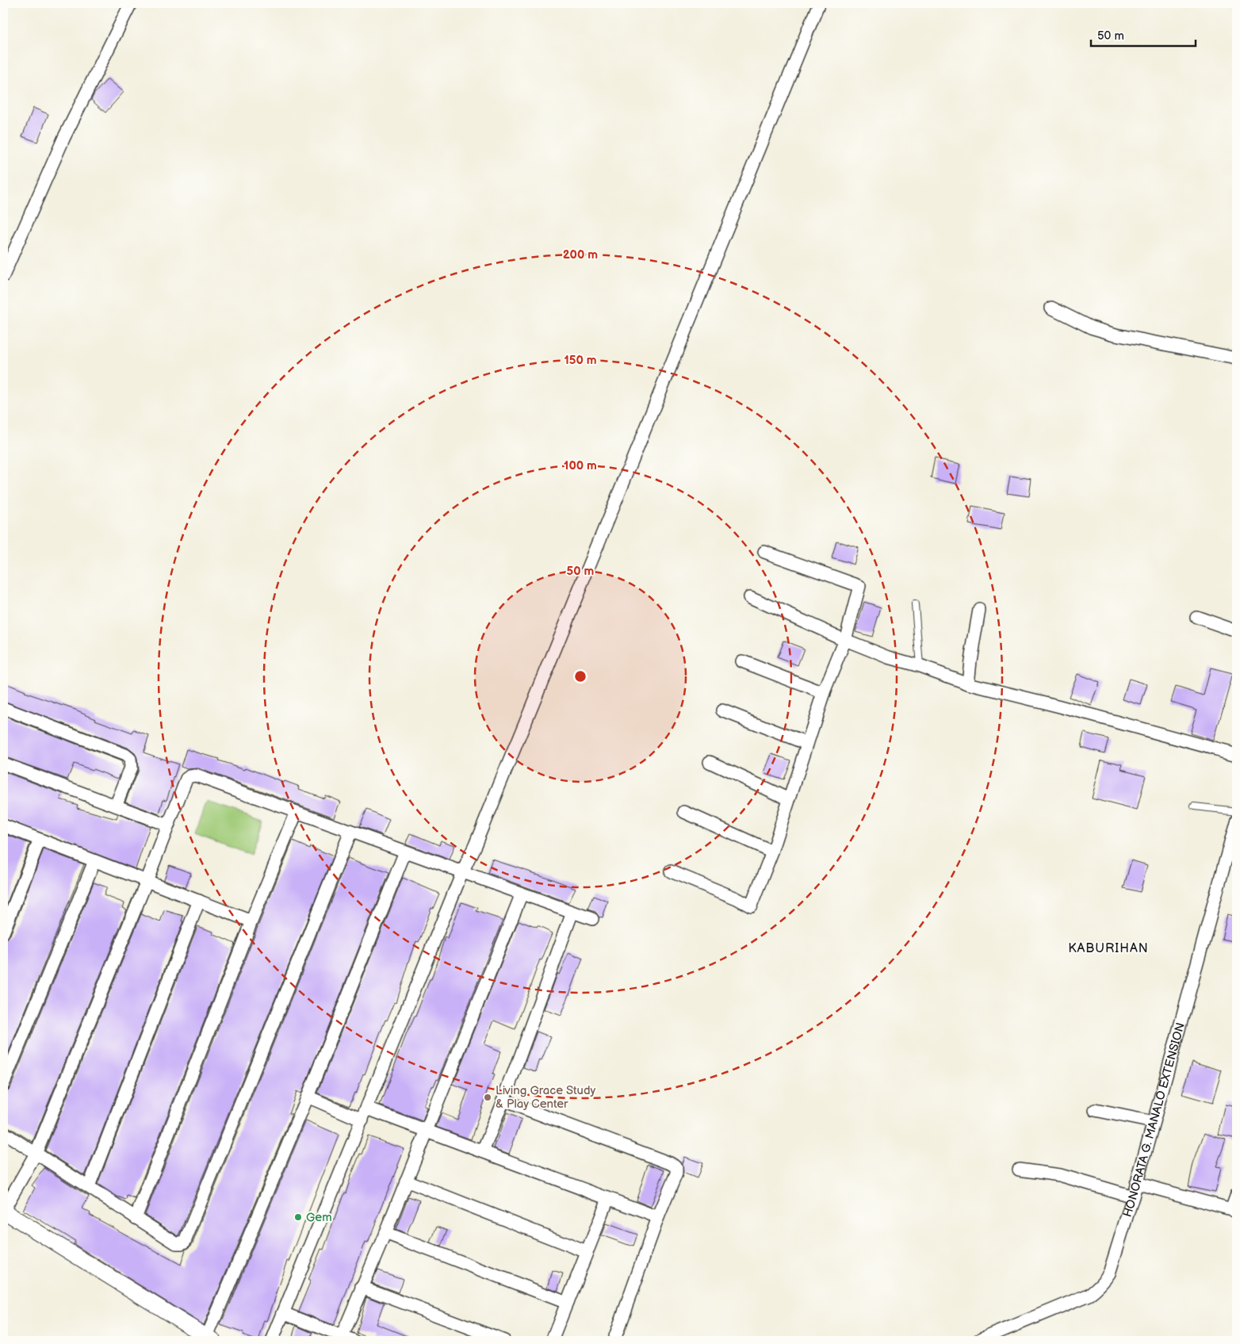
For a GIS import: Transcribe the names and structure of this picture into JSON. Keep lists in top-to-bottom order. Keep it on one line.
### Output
{"streets":{"street":["HONORATA G. MANALO EXTENSION"]},"districts":["KABURIHAN"],"places":["Living Grace Study & Play Center","Gem"],"scale_bar":"50 m","rings":["200 m","150 m","100 m","50 m"]}
